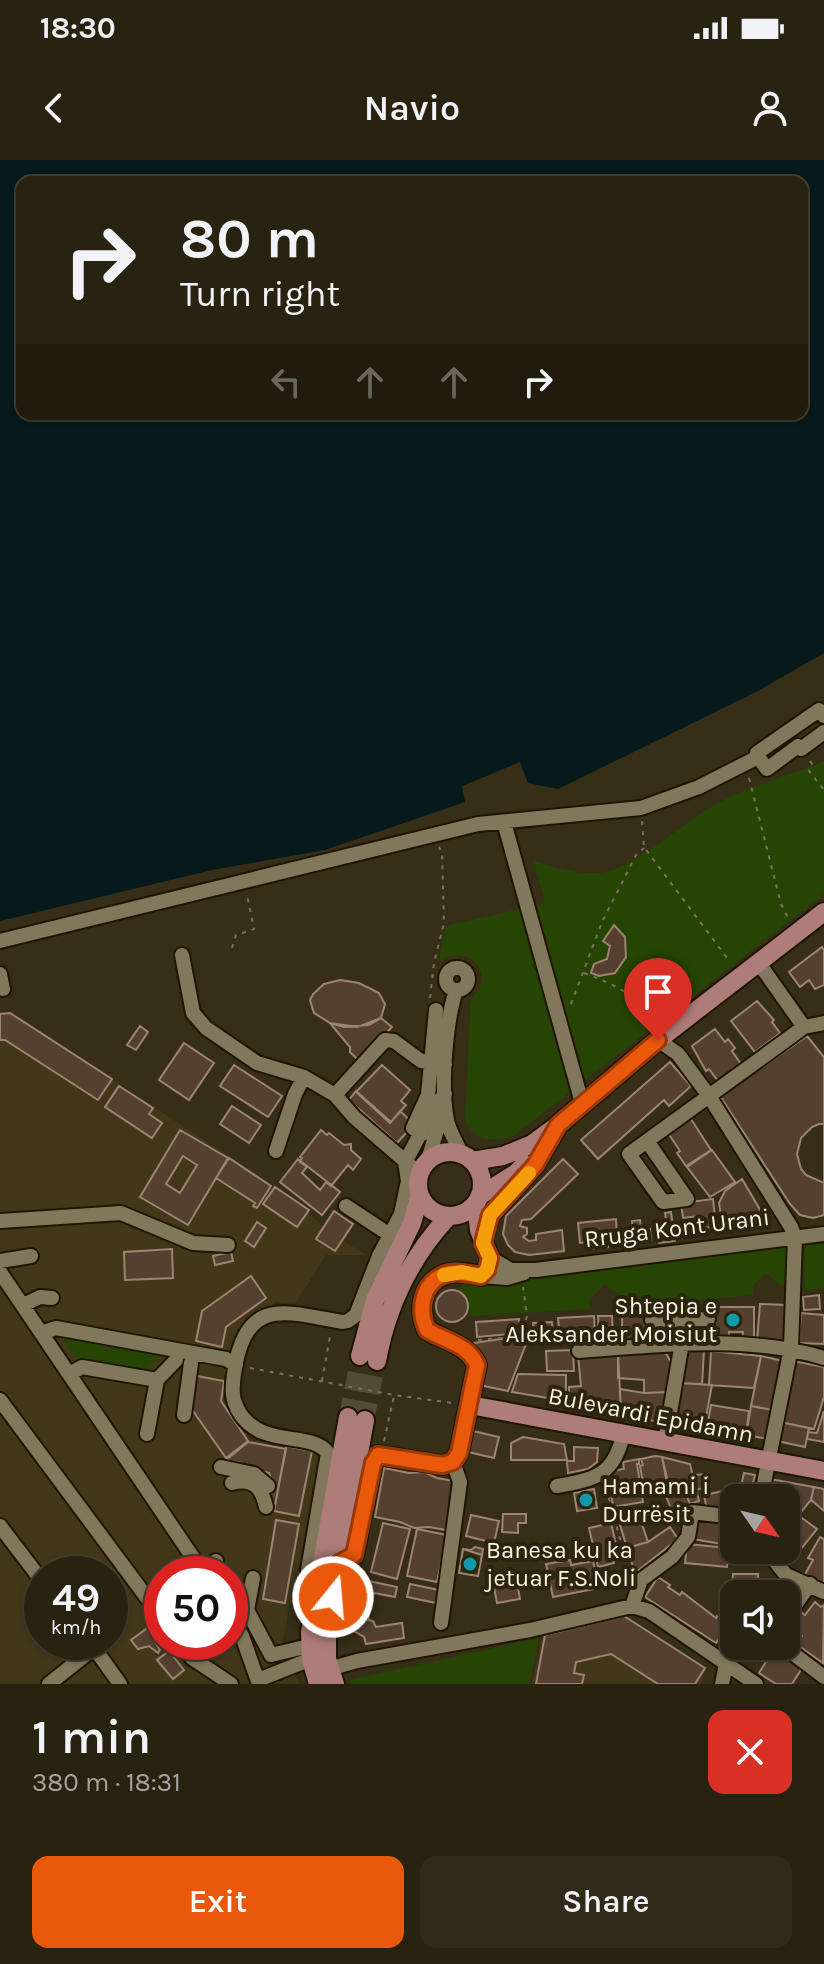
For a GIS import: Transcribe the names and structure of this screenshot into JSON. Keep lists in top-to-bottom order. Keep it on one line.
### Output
{"streets":{"main road":["Rruga Kont Urani","Bulevardi Epidamn"]},"places":["Shtepia e Aleksander Moisiut","Hamami i Durrësit","Banesa ku ka jetuar F.S.Noli"],"north":"bottom right","page":{"status":"18:30","header":"Navio","turn":["80 m","Turn right"],"speed":"49 km/h","limit":"50","heading":["1 min","380 m · 18:31"],"buttons":["Exit","Share"]}}
